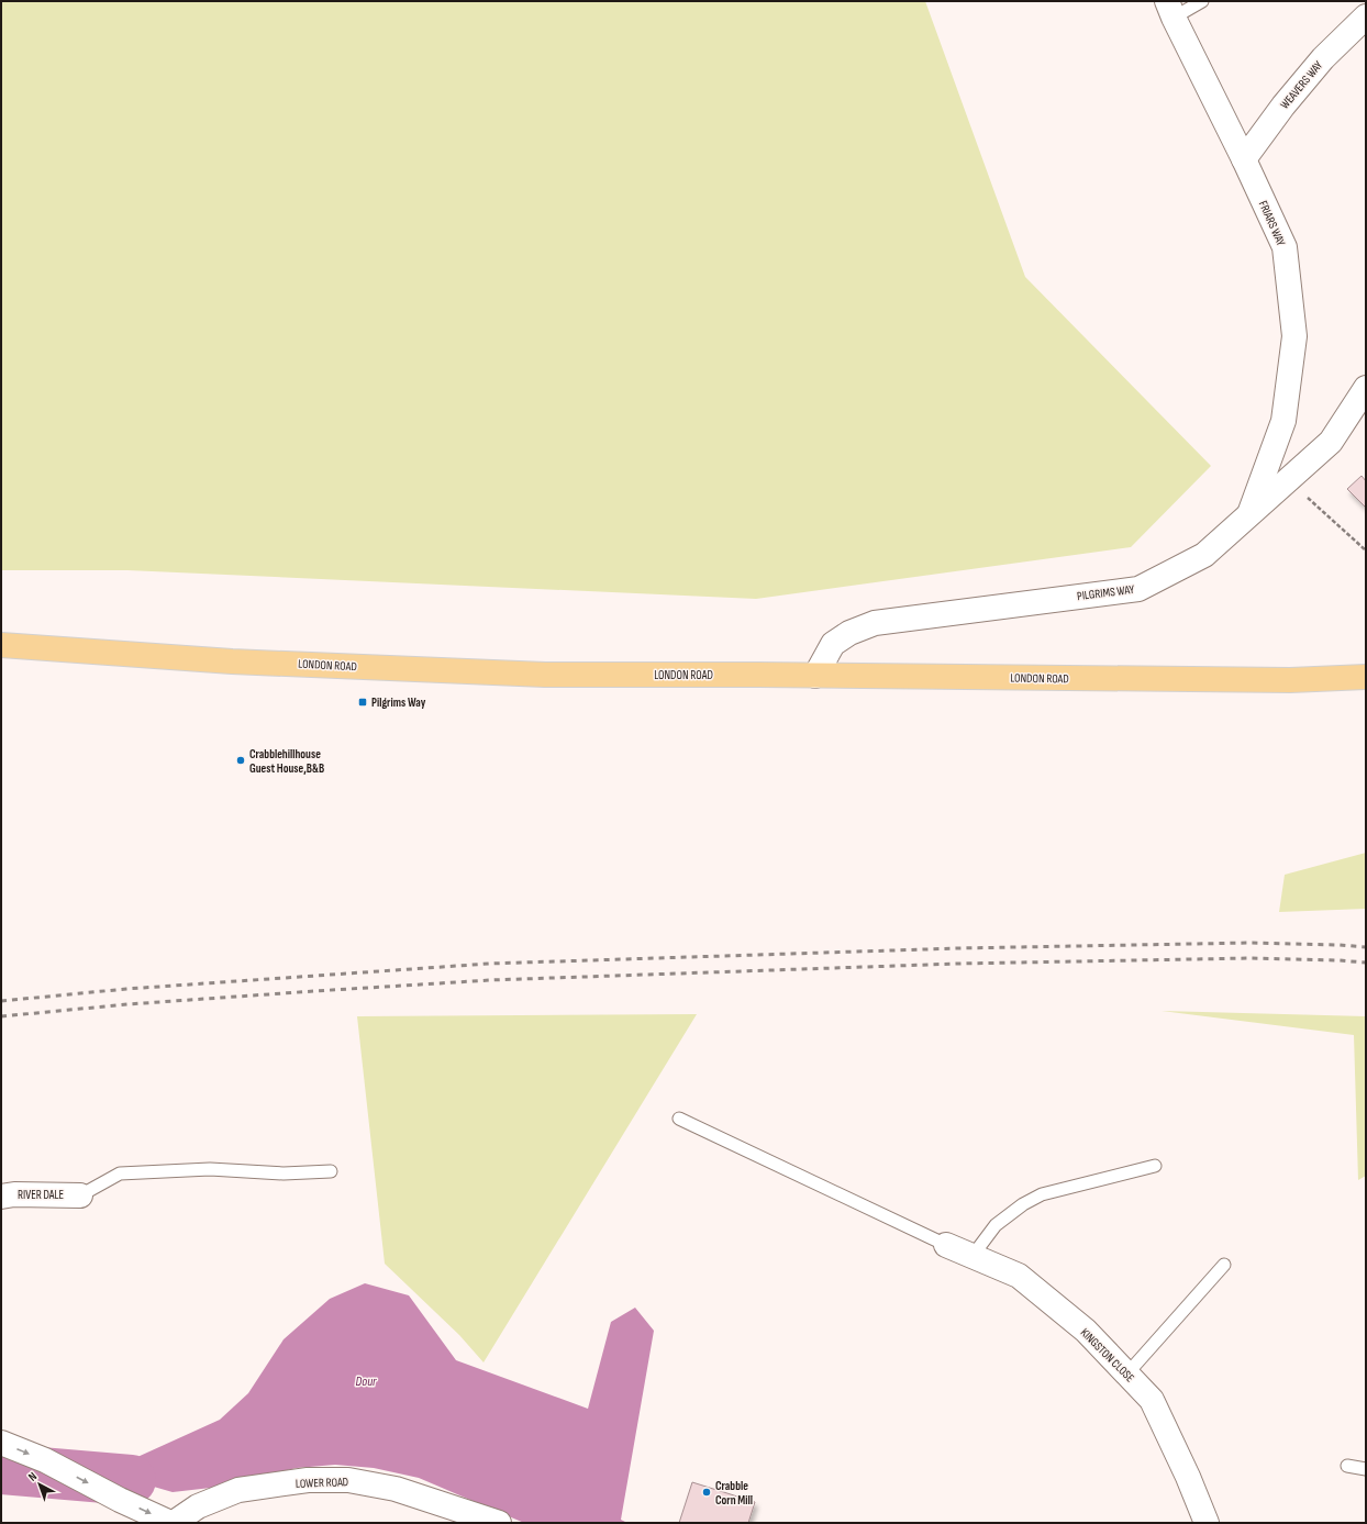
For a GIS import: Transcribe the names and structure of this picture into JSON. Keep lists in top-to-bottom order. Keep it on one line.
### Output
{"streets":{"main road":["LONDON ROAD"],"street":["WEAVERS WAY","FRIARS WAY","PILGRIMS WAY","RIVER DALE","KINGSTON CLOSE","LOWER ROAD"]},"crossings":[["WEAVERS WAY","FRIARS WAY"],["FRIARS WAY","PILGRIMS WAY"],["PILGRIMS WAY","LONDON ROAD"]],"one_way":["LOWER ROAD"],"water":["Dour"],"places":{"transit":["Pilgrims Way"],"other":["Crabblehillhouse Guest House,B&B","Crabble Corn Mill"]},"north":"top left"}
